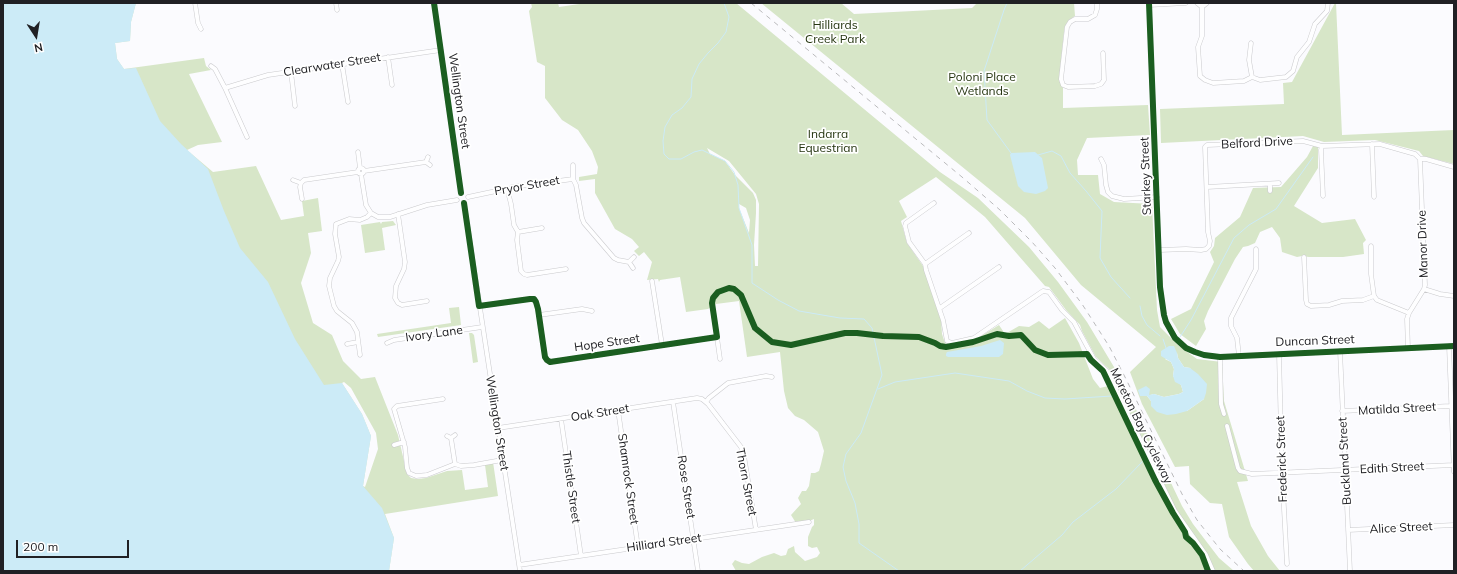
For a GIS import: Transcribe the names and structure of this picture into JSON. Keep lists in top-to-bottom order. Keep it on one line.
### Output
{"streets":{"street":["Clearwater Street","Wellington Street","Belford Drive","Starkey Street","Pryor Street","Manor Drive","Ivory Lane","Duncan Street","Hope Street","Matilda Street","Oak Street","Frederick Street","Buckland Street","Edith Street","Shamrock Street","Thorn Street","Thistle Street","Rose Street","Alice Street","Hilliard Street"],"cycle path":["Moreton Bay Cycleway"]},"crossings":[["Clearwater Street","Wellington Street"],["Wellington Street","Pryor Street"],["Wellington Street","Ivory Lane"],["Wellington Street","Oak Street"],["Wellington Street","Hilliard Street"],["Belford Drive","Starkey Street"],["Belford Drive","Manor Drive"],["Starkey Street","Duncan Street"],["Manor Drive","Duncan Street"],["Duncan Street","Frederick Street"],["Duncan Street","Buckland Street"],["Matilda Street","Buckland Street"],["Oak Street","Shamrock Street"],["Oak Street","Thorn Street"],["Oak Street","Thistle Street"],["Oak Street","Rose Street"],["Frederick Street","Edith Street"],["Buckland Street","Edith Street"],["Buckland Street","Alice Street"],["Shamrock Street","Hilliard Street"],["Thorn Street","Hilliard Street"],["Thistle Street","Hilliard Street"],["Rose Street","Hilliard Street"]],"parks":["Hilliards Creek Park","Poloni Place Wetlands","Indarra Equestrian"],"scale_bar":"200 m","north":"bottom"}
